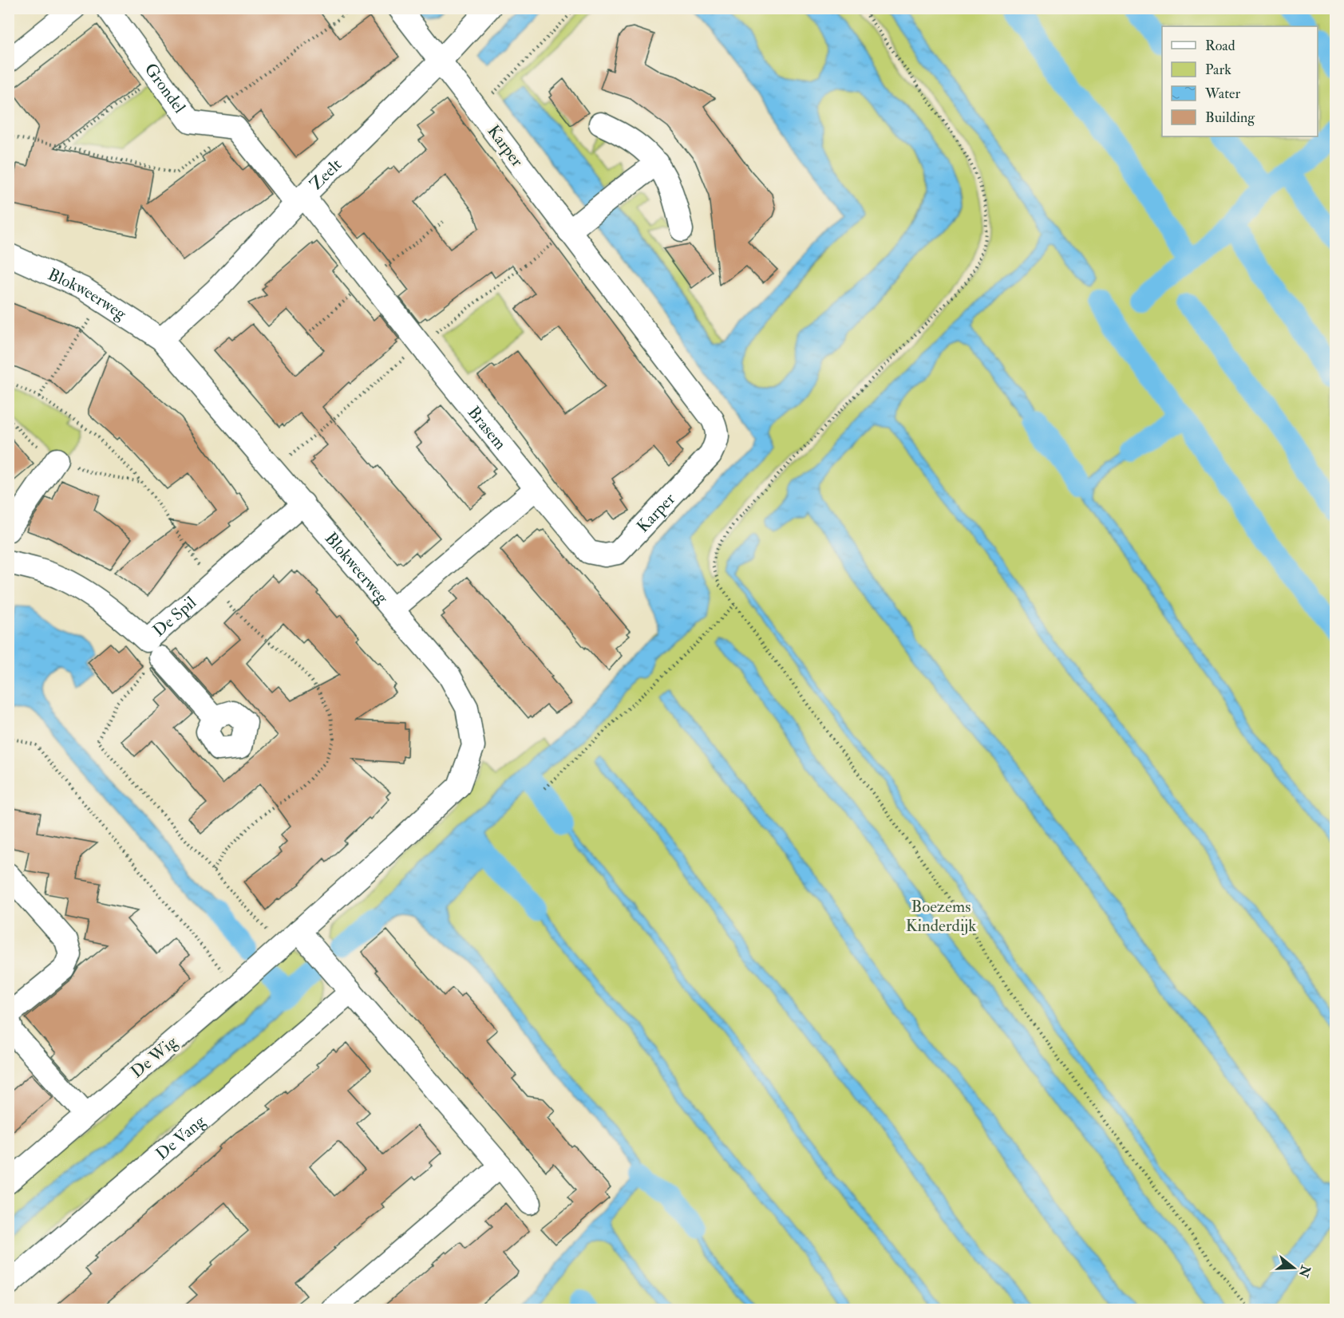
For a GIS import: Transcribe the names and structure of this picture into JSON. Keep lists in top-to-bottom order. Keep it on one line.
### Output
{"streets":{"street":["Grondel","Karper","Zeelt","Blokweerweg","Brasem","De Spil","De Wig","De Vang"]},"crossings":[["Karper","Zeelt"],["Karper","Brasem"],["Zeelt","Blokweerweg"],["Zeelt","Brasem"],["Blokweerweg","De Spil"],["Blokweerweg","De Wig"]],"parks":["Boezems Kinderdijk"],"legend":["Road","Park","Water","Building"],"north":"right"}
